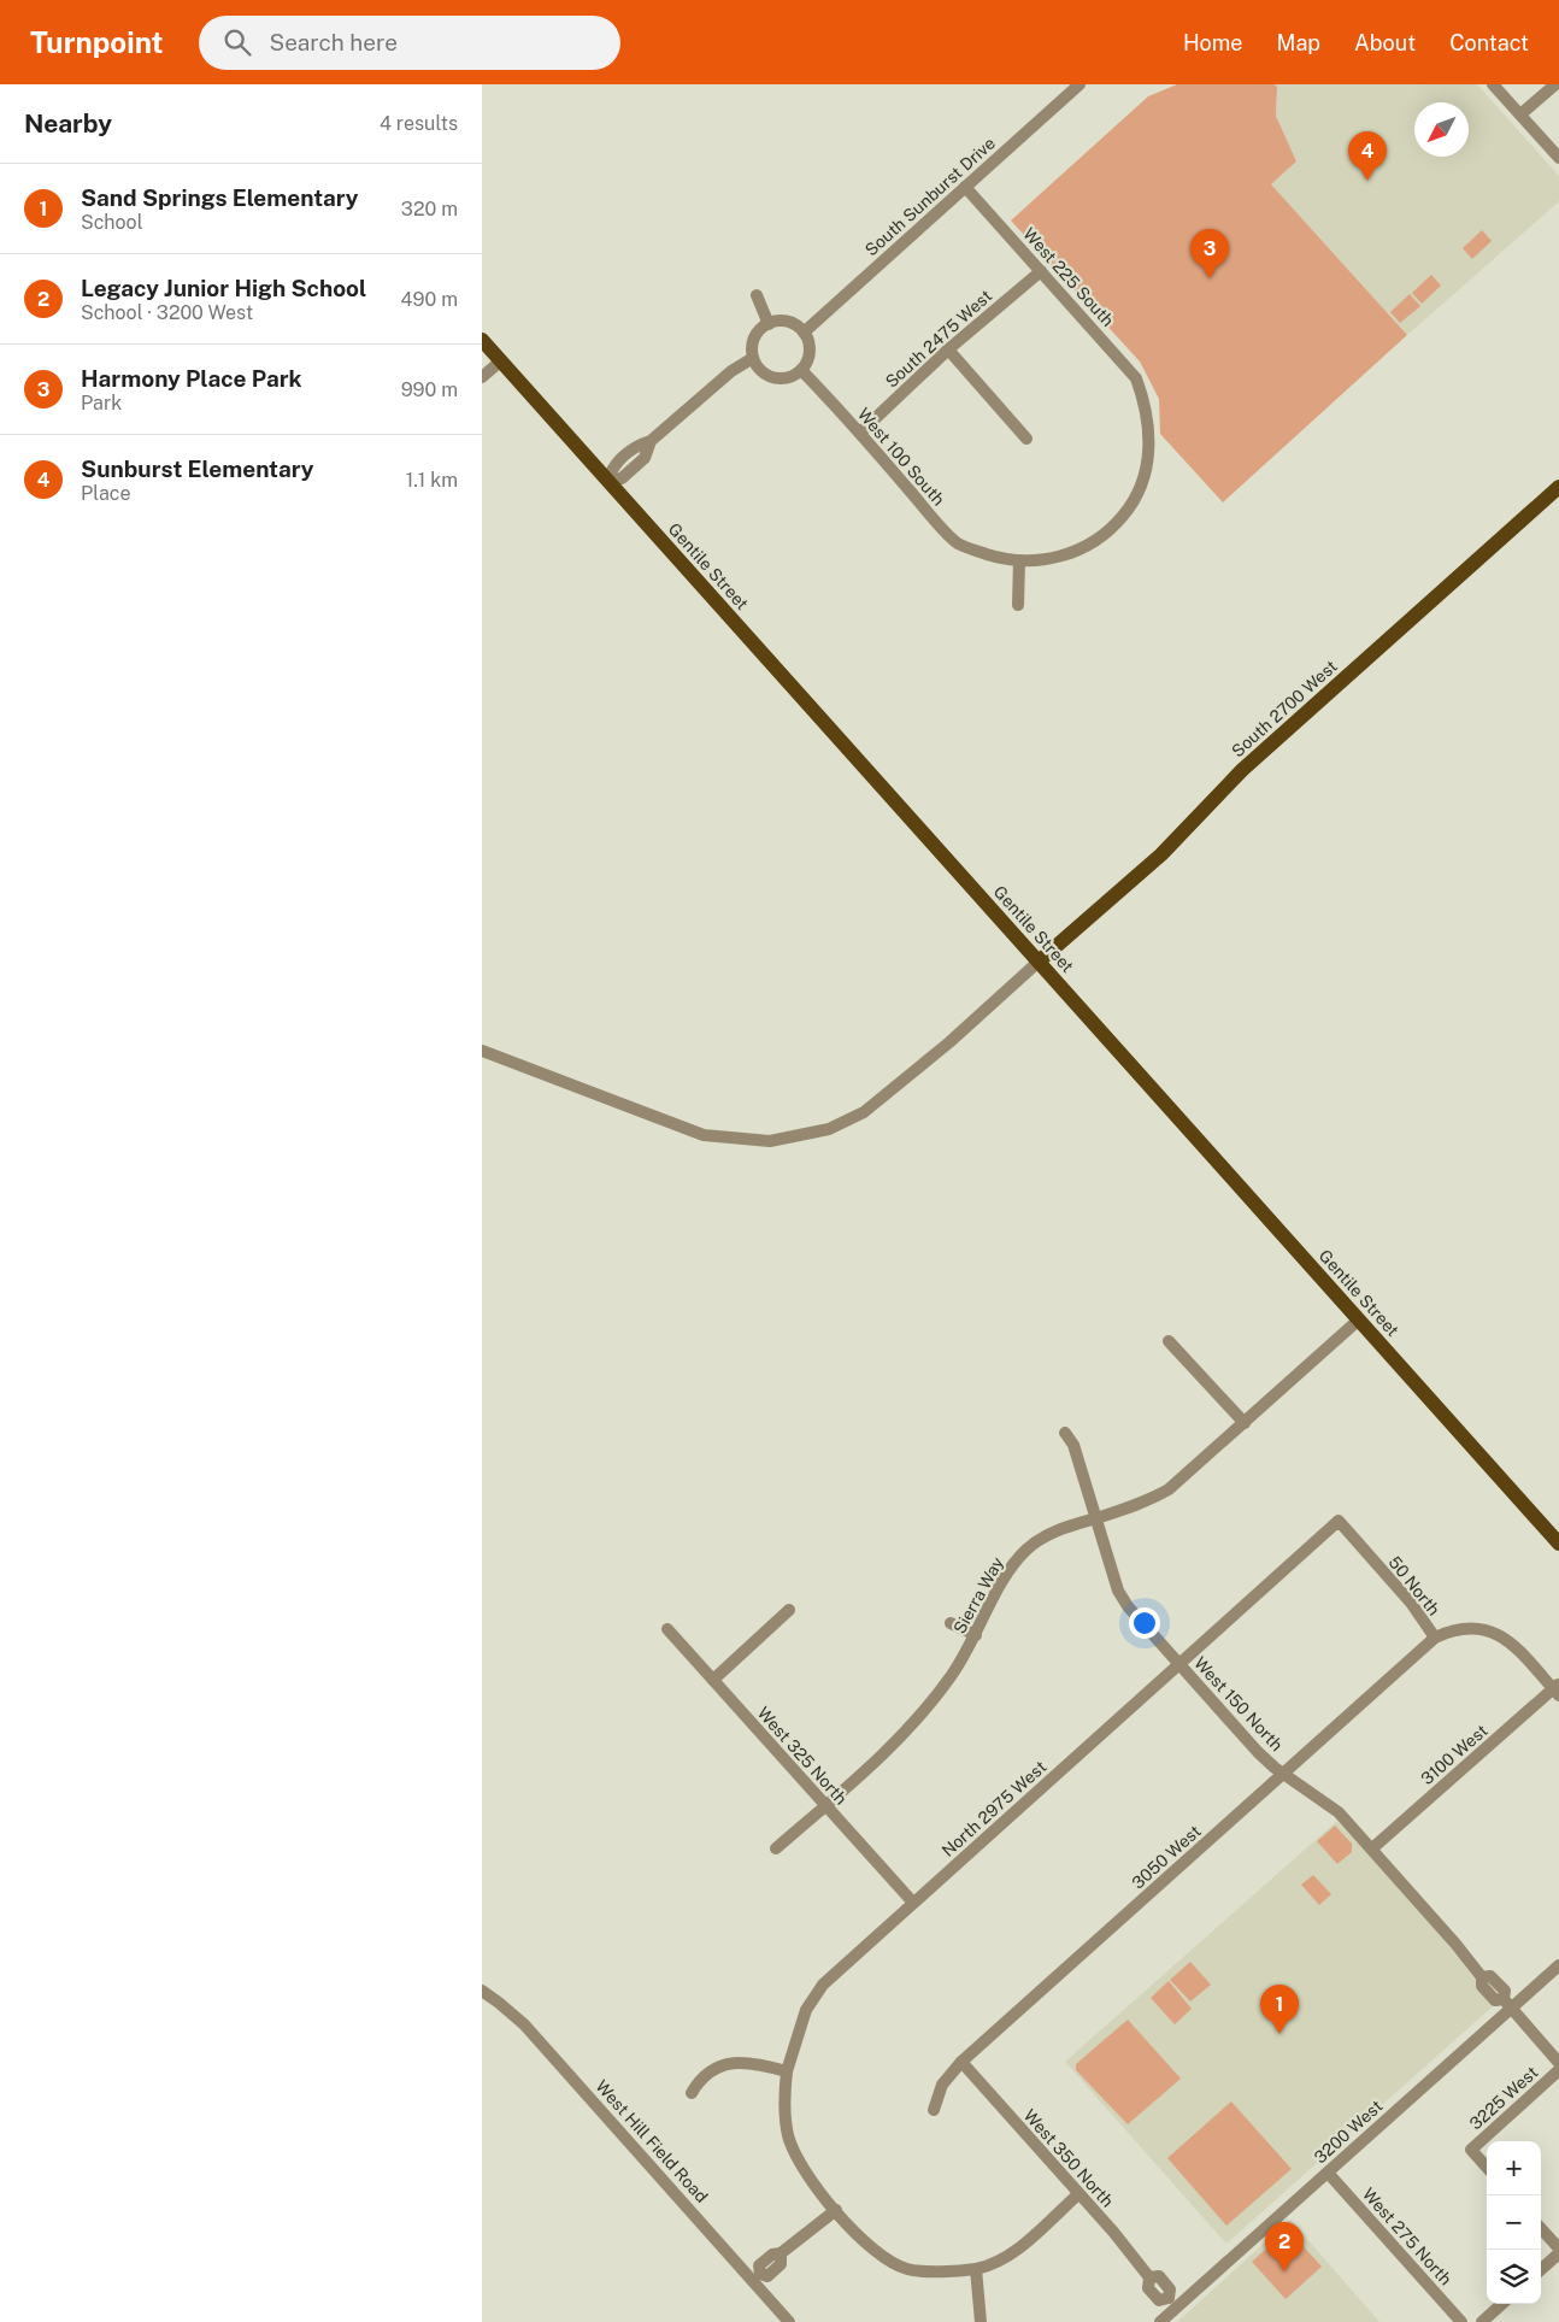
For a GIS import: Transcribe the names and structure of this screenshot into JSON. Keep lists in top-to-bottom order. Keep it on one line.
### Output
{"streets":{"main road":["Gentile Street","South 2700 West"],"street":["South Sunburst Drive","West 225 South","South 2475 West","West 100 South","50 North","Sierra Way","West 150 North","3100 West","West 325 North","North 2975 West","3050 West","3225 West","3200 West","West Hill Field Road","West 350 North","West 275 North"]},"crossings":[["South Sunburst Drive","West 225 South"],["South Sunburst Drive","West 100 South"],["West 225 South","South 2475 West"],["West 225 South","West 100 South"],["South 2475 West","West 100 South"],["Gentile Street","South 2700 West"],["Gentile Street","Sierra Way"],["50 North","3100 West"],["50 North","North 2975 West"],["50 North","3050 West"],["Sierra Way","West 150 North"],["Sierra Way","West 325 North"],["West 150 North","3100 West"],["West 150 North","North 2975 West"],["West 150 North","3050 West"],["West 150 North","3200 West"],["West 325 North","North 2975 West"],["3050 West","West 350 North"],["3200 West","West 350 North"],["3200 West","West 275 North"]],"north":"bottom left","page":{"header":"Turnpoint","search":"Search here","nav":["Home","Map","About","Contact"],"heading":["Nearby","4 results"],"pins":["4","3","1","2"],"list":[{"mark":"1","name":"Sand Springs Elementary","note":"School","value":"320 m"},{"mark":"2","name":"Legacy Junior High School","note":"School · 3200 West","value":"490 m"},{"mark":"3","name":"Harmony Place Park","note":"Park","value":"990 m"},{"mark":"4","name":"Sunburst Elementary","note":"Place","value":"1.1 km"}],"map_buttons":["+","−"]}}
